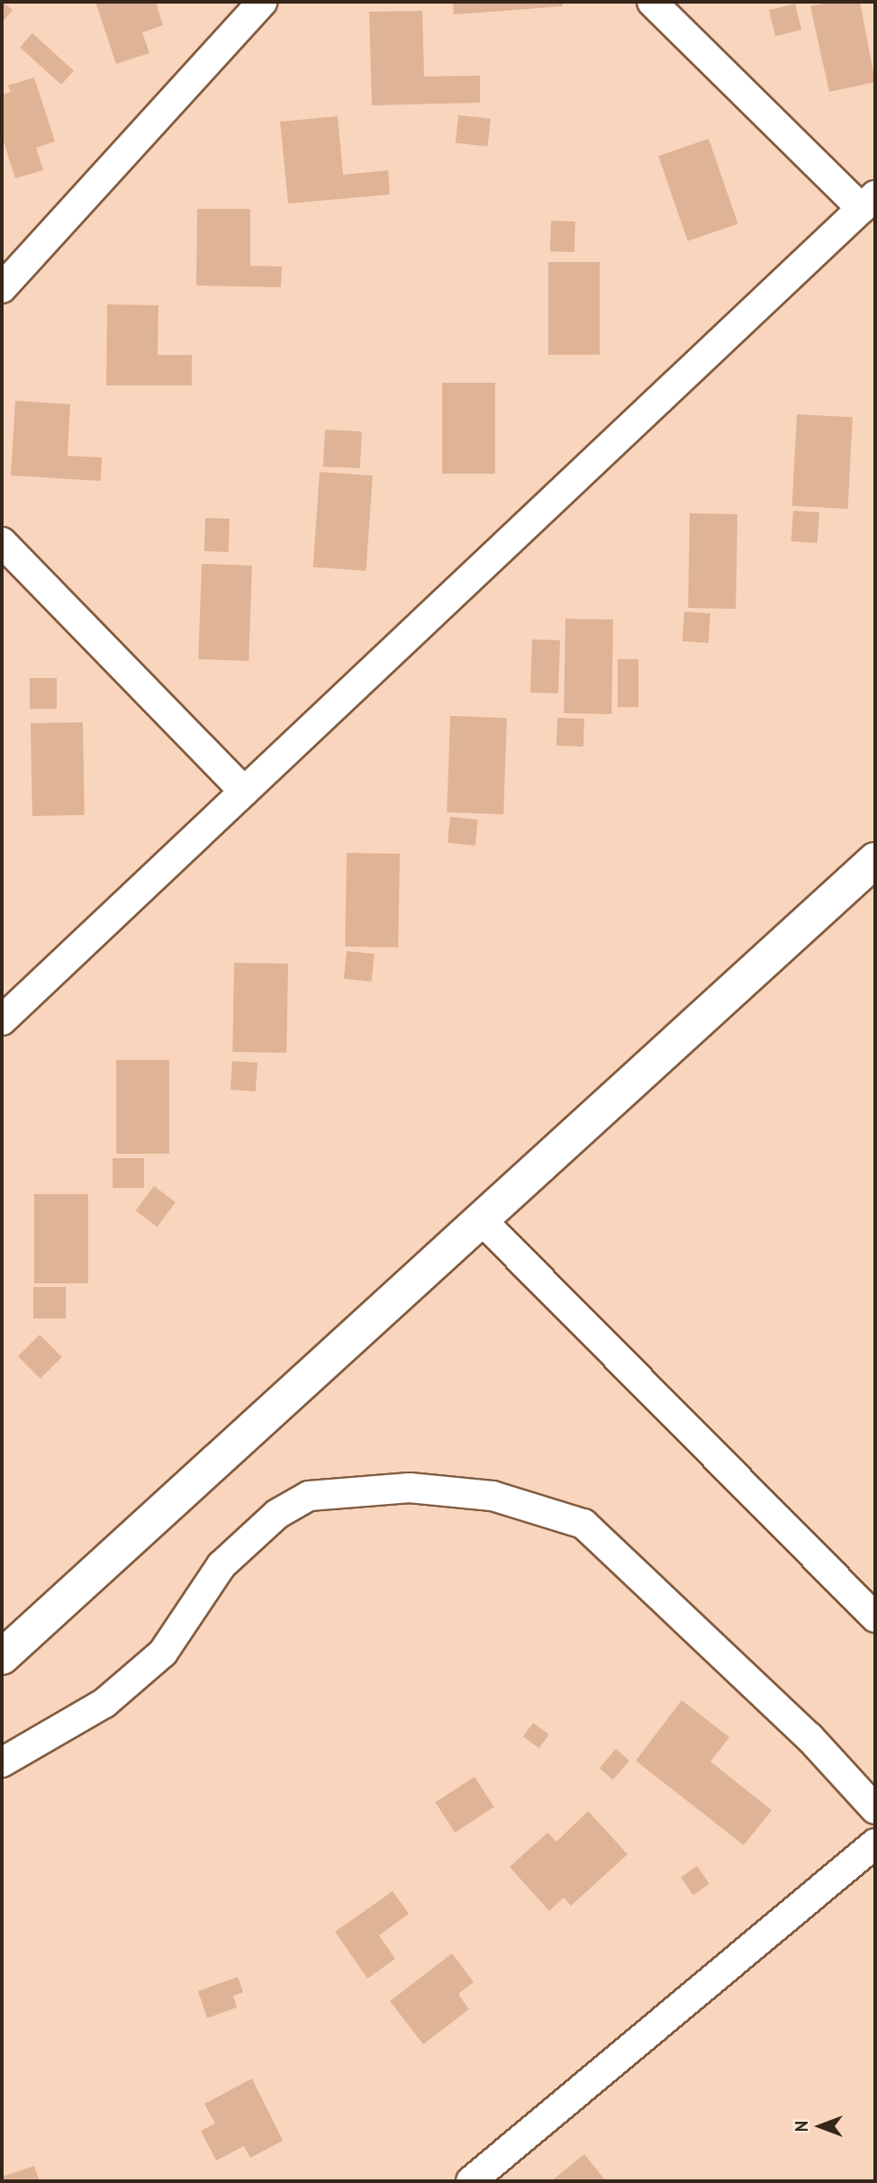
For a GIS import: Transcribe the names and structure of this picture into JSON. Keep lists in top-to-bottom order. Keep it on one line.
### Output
{"north":"left"}
